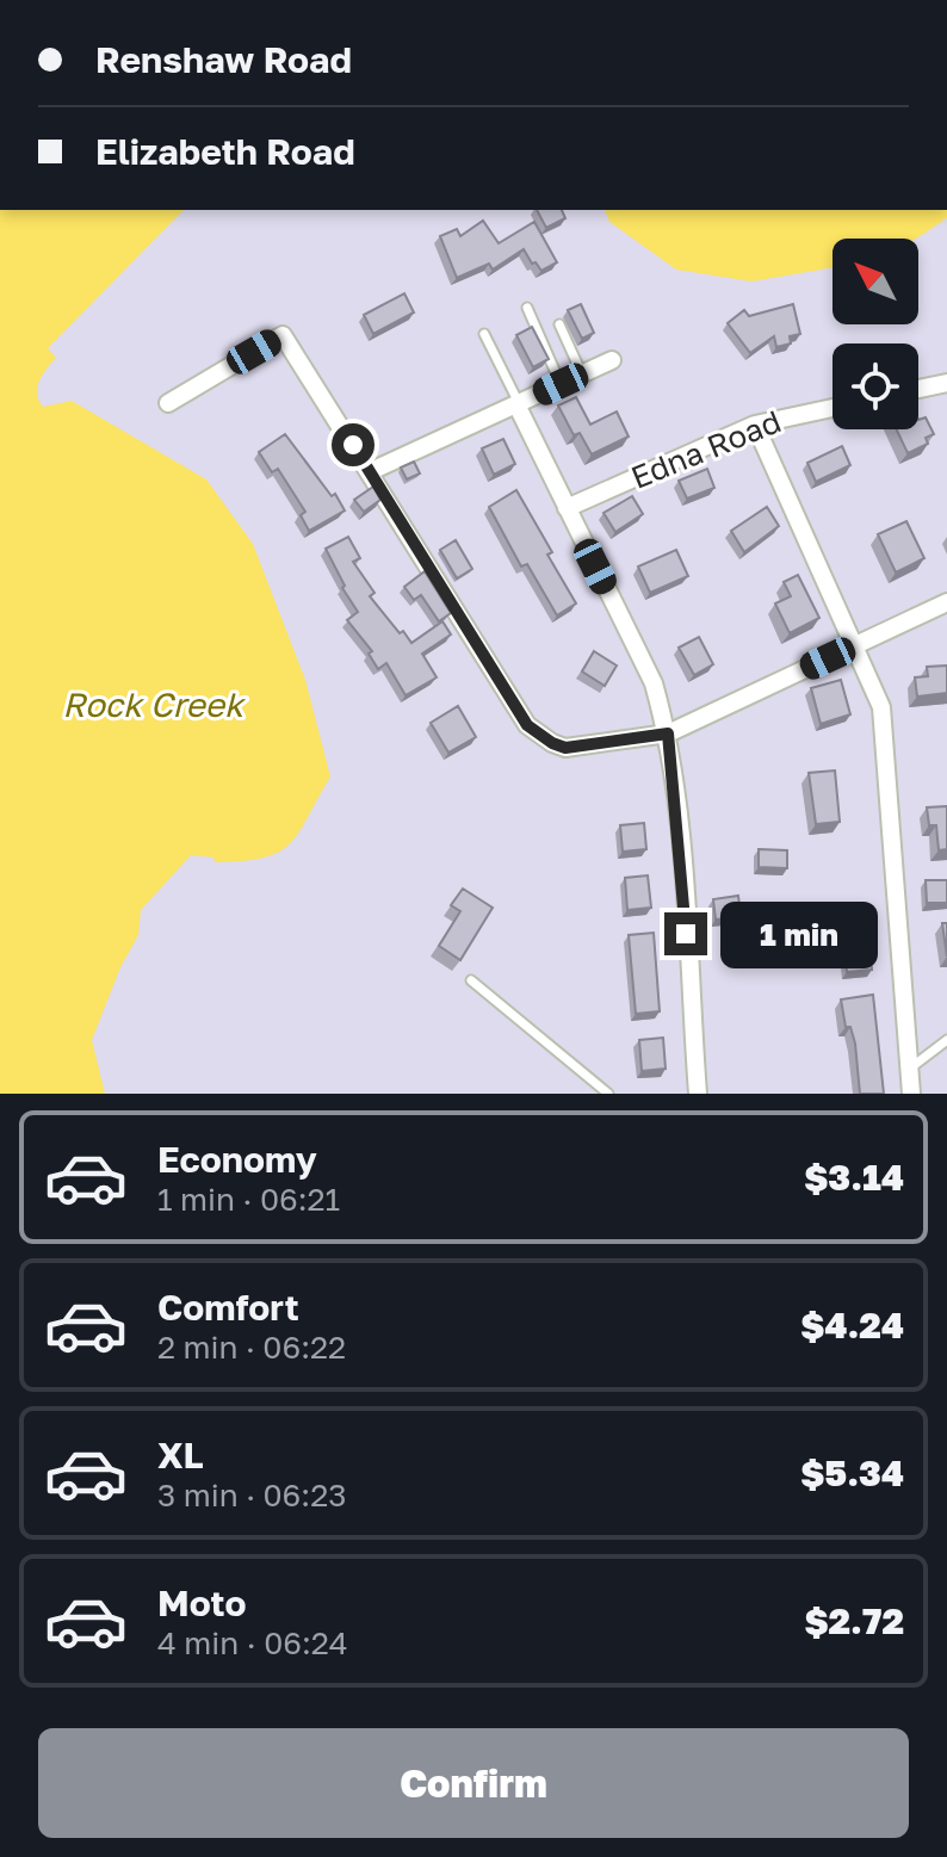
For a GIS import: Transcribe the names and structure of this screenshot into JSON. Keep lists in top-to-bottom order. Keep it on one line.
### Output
{"streets":{"street":["Edna Road"]},"water":["Rock Creek"],"north":"top left","page":{"banner":["Renshaw Road","Elizabeth Road"],"bubble":"1 min","list":[{"name":"Economy","note":"1 min · 06:21","value":"$3.14"},{"name":"Comfort","note":"2 min · 06:22","value":"$4.24"},{"name":"XL","note":"3 min · 06:23","value":"$5.34"},{"name":"Moto","note":"4 min · 06:24","value":"$2.72"}],"buttons":"Confirm"}}
